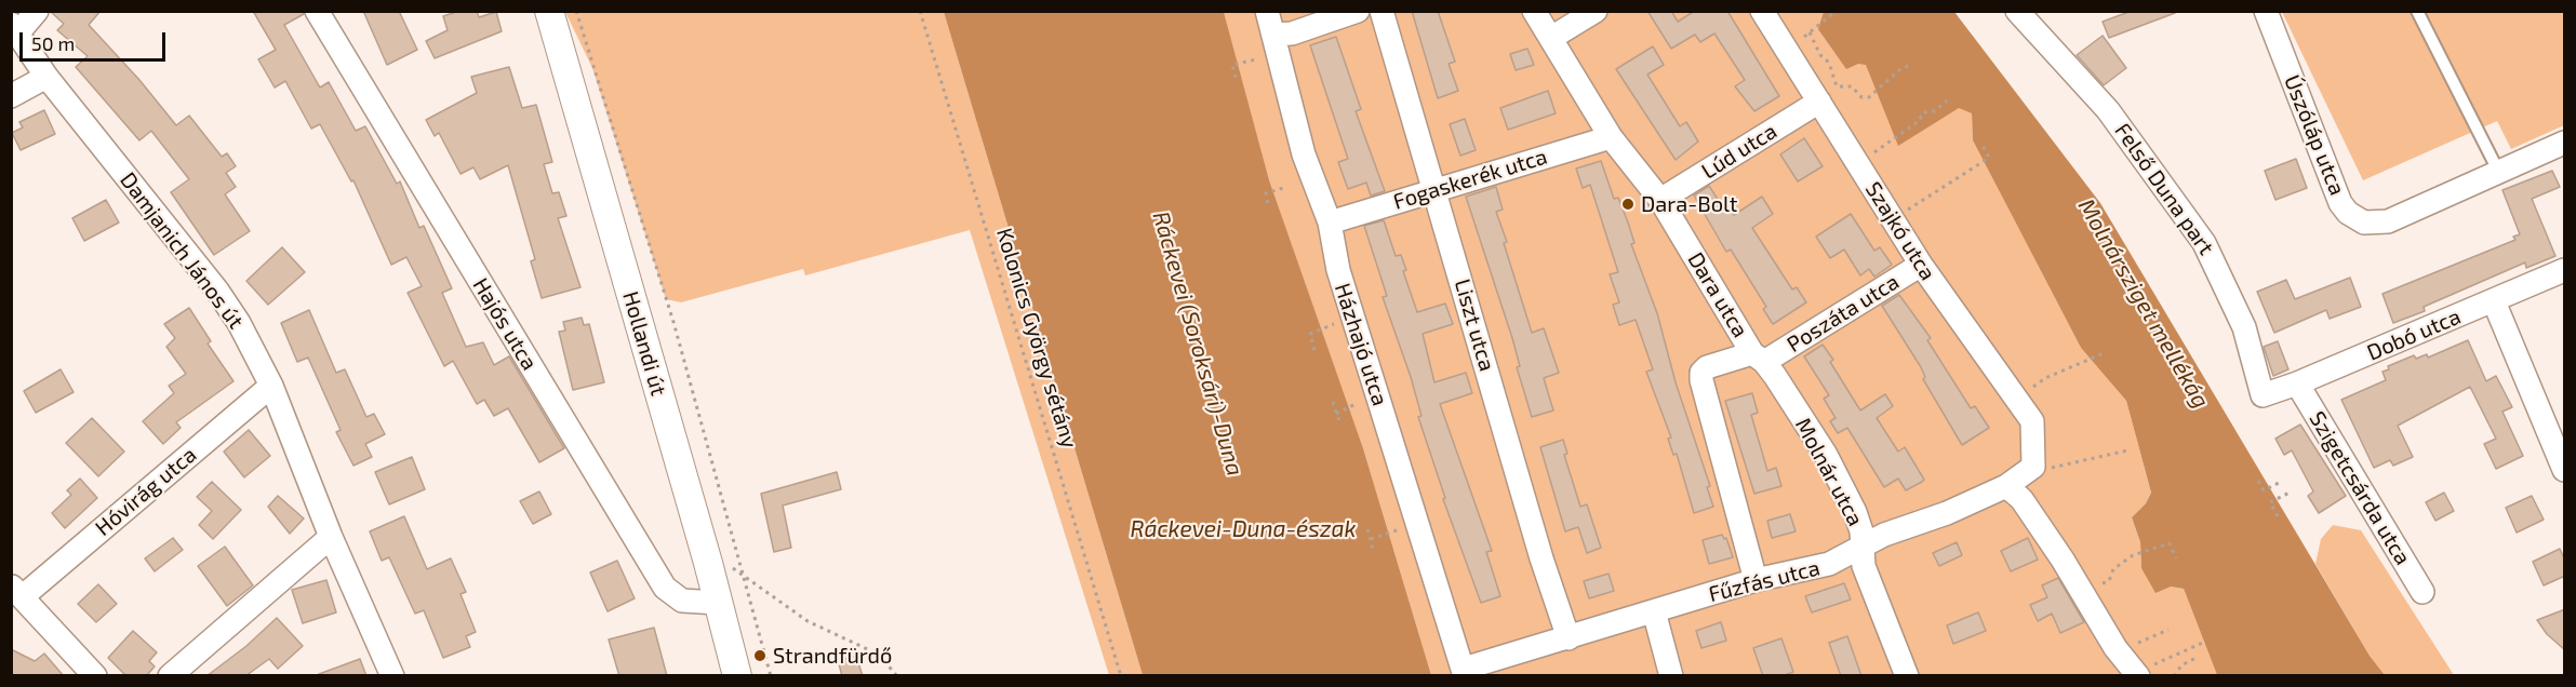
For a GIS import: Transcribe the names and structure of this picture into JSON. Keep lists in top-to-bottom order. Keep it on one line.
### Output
{"streets":{"street":["Úszóláp utca","Lúd utca","Fogaskerék utca","Felső Duna part","Szajkó utca","Damjanich János út","Dara utca","Poszáta utca","Hajós utca","Liszt utca","Dobó utca","Hollandi út","Házhajó utca","Molnár utca","Szigetcsárda utca","Hóvirág utca","Fűzfás utca"],"path":["Kolonics György sétány"]},"crossings":[["Lúd utca","Szajkó utca"],["Lúd utca","Dara utca"],["Fogaskerék utca","Dara utca"],["Fogaskerék utca","Liszt utca"],["Fogaskerék utca","Házhajó utca"],["Felső Duna part","Dobó utca"],["Szajkó utca","Poszáta utca"],["Szajkó utca","Fűzfás utca"],["Damjanich János út","Hóvirág utca"],["Dara utca","Poszáta utca"],["Dara utca","Molnár utca"],["Dara utca","Fűzfás utca"],["Poszáta utca","Molnár utca"],["Hajós utca","Hollandi út"],["Liszt utca","Fűzfás utca"],["Dobó utca","Szigetcsárda utca"],["Házhajó utca","Fűzfás utca"],["Molnár utca","Fűzfás utca"]],"water":["Molnársziget mellékág","Ráckevei (Soroksári)-Duna","Ráckevei-Duna-észak"],"places":["Dara-Bolt","Strandfürdő"],"scale_bar":"50 m"}
